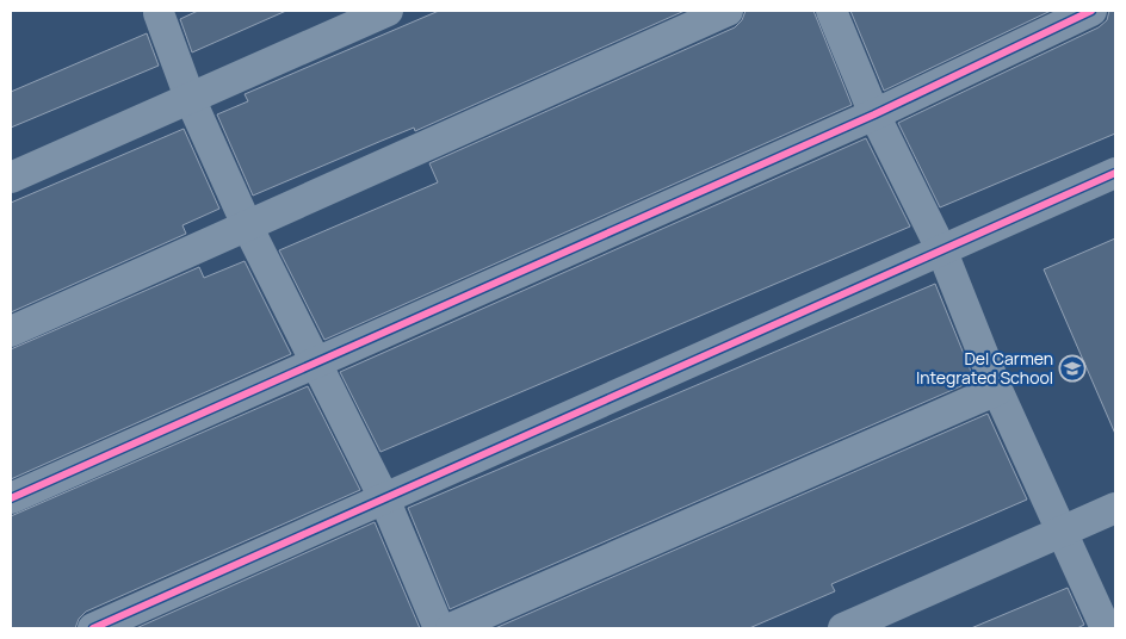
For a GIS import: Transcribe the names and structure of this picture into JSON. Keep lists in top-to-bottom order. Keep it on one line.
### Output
{"places":{"school or university":["Del Carmen Integrated School"]}}
